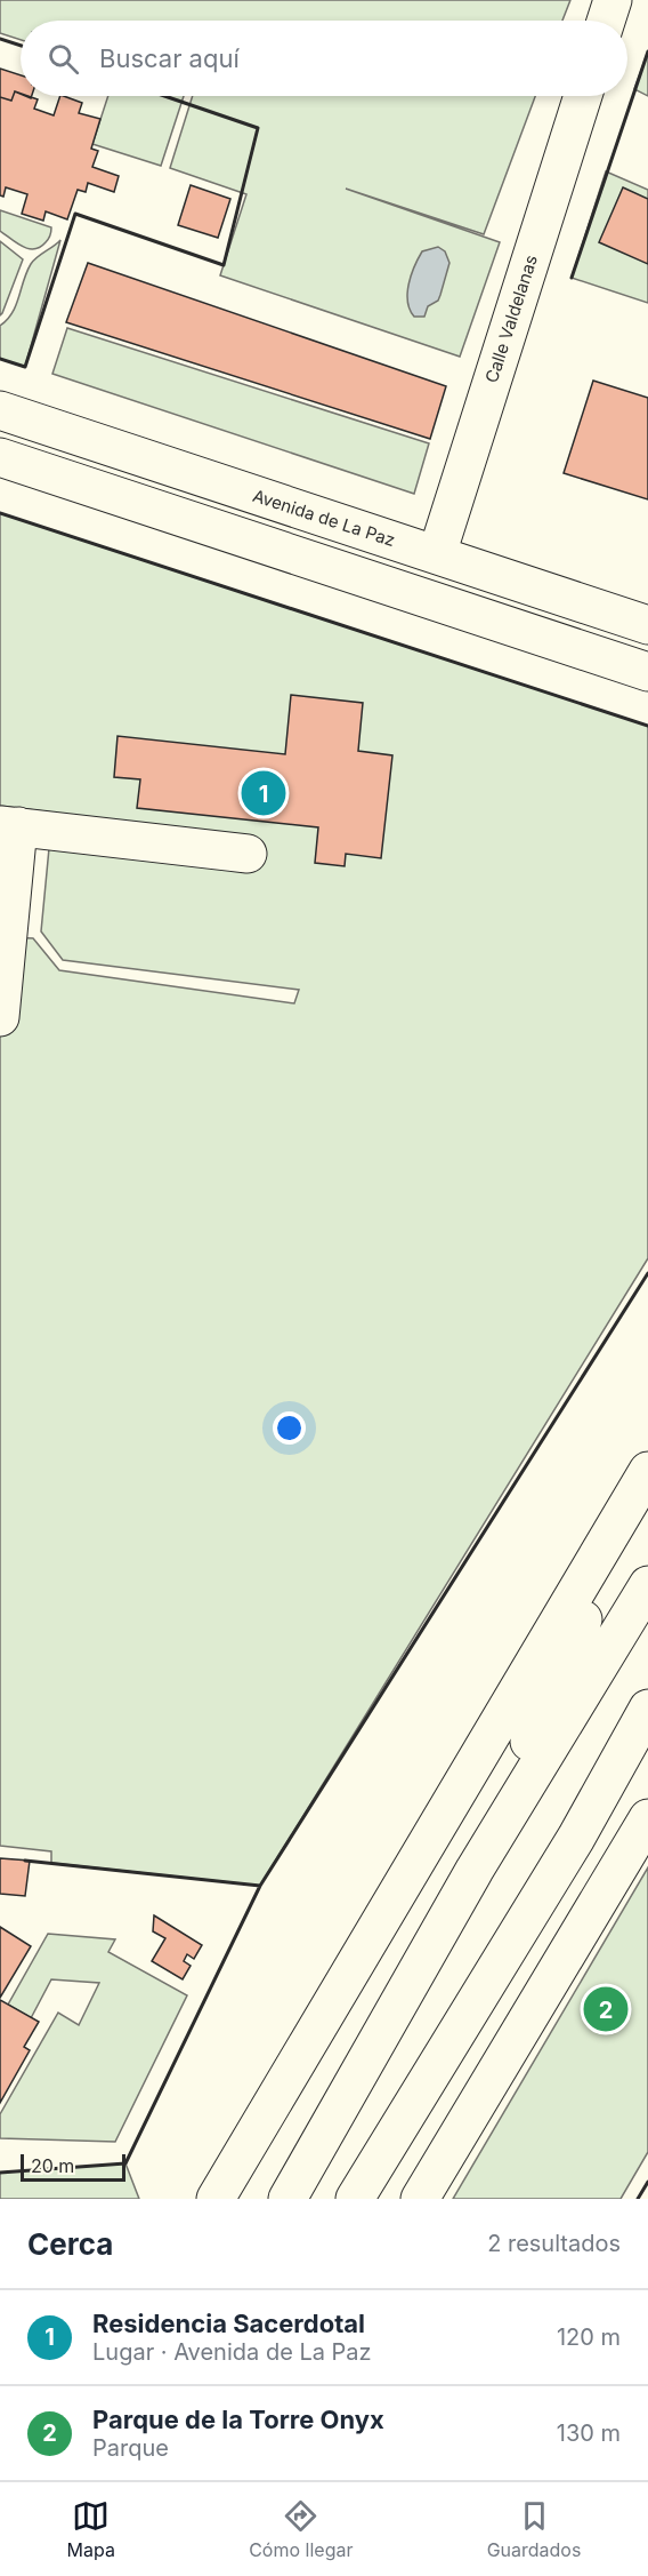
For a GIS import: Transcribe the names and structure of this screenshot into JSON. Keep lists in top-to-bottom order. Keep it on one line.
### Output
{"streets":{"main road":["Calle Valdelanas","Avenida de La Paz"]},"crossings":[["Calle Valdelanas","Avenida de La Paz"]],"scale_bar":"20 m","page":{"search":"Buscar aquí","pins":["1","2"],"scale":"20 m","heading":["Cerca","2 resultados"],"list":[{"mark":"1","name":"Residencia Sacerdotal","note":"Lugar · Avenida de La Paz","value":"120 m"},{"mark":"2","name":"Parque de la Torre Onyx","note":"Parque","value":"130 m"}],"nav":["Mapa","Cómo llegar","Guardados"]}}
